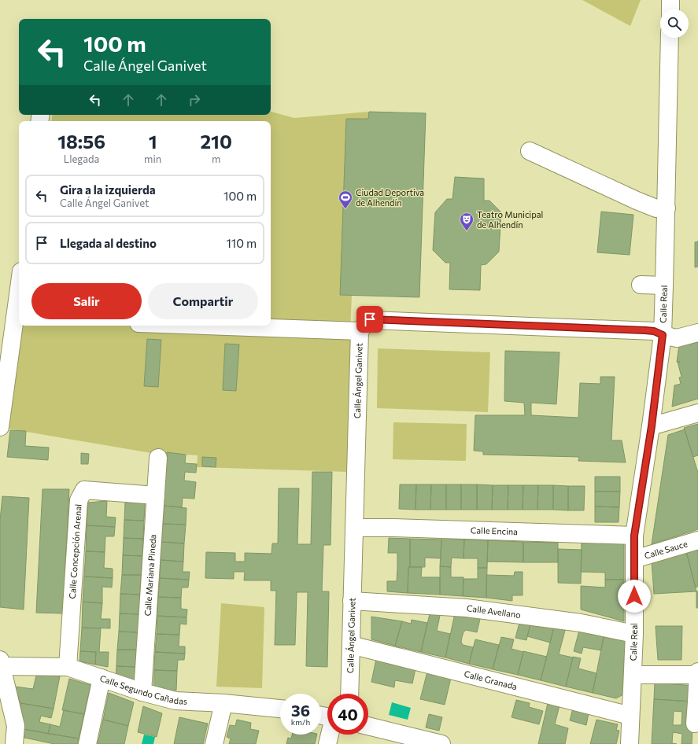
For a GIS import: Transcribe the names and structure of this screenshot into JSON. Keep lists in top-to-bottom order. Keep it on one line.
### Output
{"streets":{"street":["Calle Real","Calle Ángel Ganivet","Calle Encina","Calle Sauce","Calle Concepción Arenal","Calle Mariana Pineda","Calle Avellano","Calle Granada","Calle Segundo Cañadas"]},"crossings":[["Calle Real","Calle Ángel Ganivet"],["Calle Real","Calle Encina"],["Calle Real","Calle Sauce"],["Calle Real","Calle Avellano"],["Calle Real","Calle Granada"],["Calle Ángel Ganivet","Calle Encina"],["Calle Ángel Ganivet","Calle Avellano"],["Calle Ángel Ganivet","Calle Granada"],["Calle Concepción Arenal","Calle Mariana Pineda"],["Calle Concepción Arenal","Calle Segundo Cañadas"],["Calle Mariana Pineda","Calle Segundo Cañadas"]],"places":{"sports":["Ciudad Deportiva de Alhendín"],"theatre":["Teatro Municipal de Alhendín"]},"page":{"turn":["100 m","Calle Ángel Ganivet"],"eta":["18:56","Llegada","1","min","210","m"],"list":[{"name":"Gira a la izquierda","note":"Calle Ángel Ganivet","value":"100 m"},{"name":"Llegada al destino","value":"110 m"}],"buttons":["Salir","Compartir"],"speed":"36 km/h","limit":"40"}}
